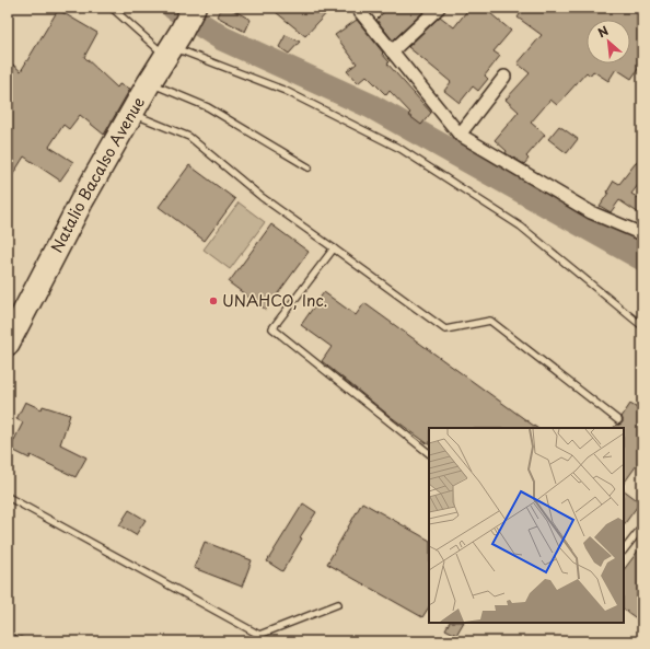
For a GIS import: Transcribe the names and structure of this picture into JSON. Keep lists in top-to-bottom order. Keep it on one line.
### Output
{"streets":{"highway":["Natalio Bacalso Avenue"]},"places":["UNAHCO, Inc."],"north":"top left"}
